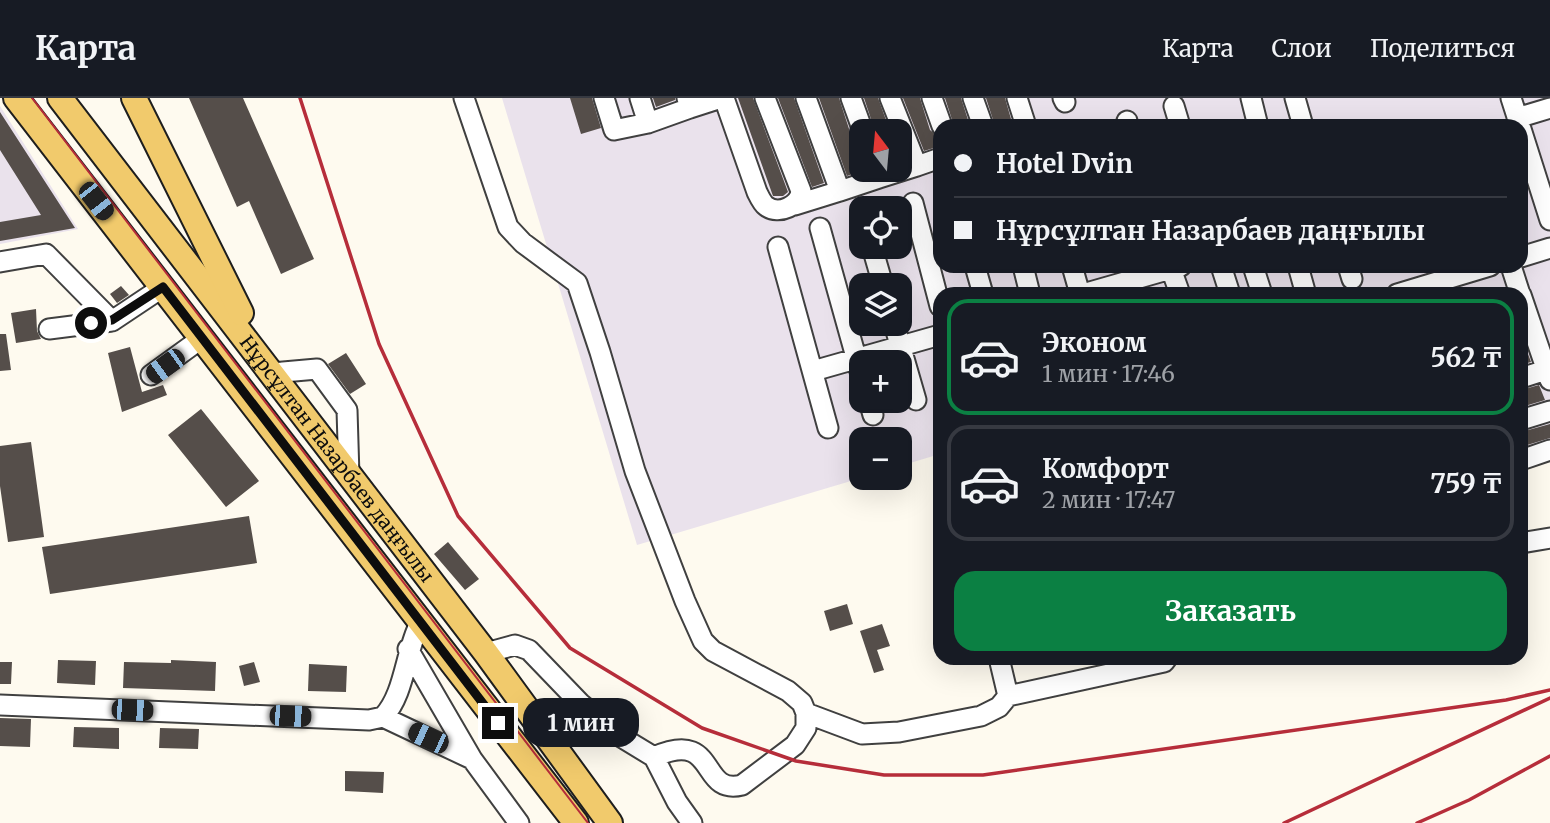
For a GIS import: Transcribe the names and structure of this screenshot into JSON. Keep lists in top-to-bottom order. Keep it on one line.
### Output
{"streets":{"main road":["Нұрсұлтан Назарбаев даңғылы"]},"north":"top","page":{"header":"Карта","nav":["Карта","Слои","Поделиться"],"map_buttons":["+","−"],"banner":["Hotel Dvin","Нұрсұлтан Назарбаев даңғылы"],"list":[{"name":"Эконом","note":"1 мин · 17:46","value":"562 ₸"},{"name":"Комфорт","note":"2 мин · 17:47","value":"759 ₸"}],"buttons":"Заказать","bubble":"1 мин"}}
